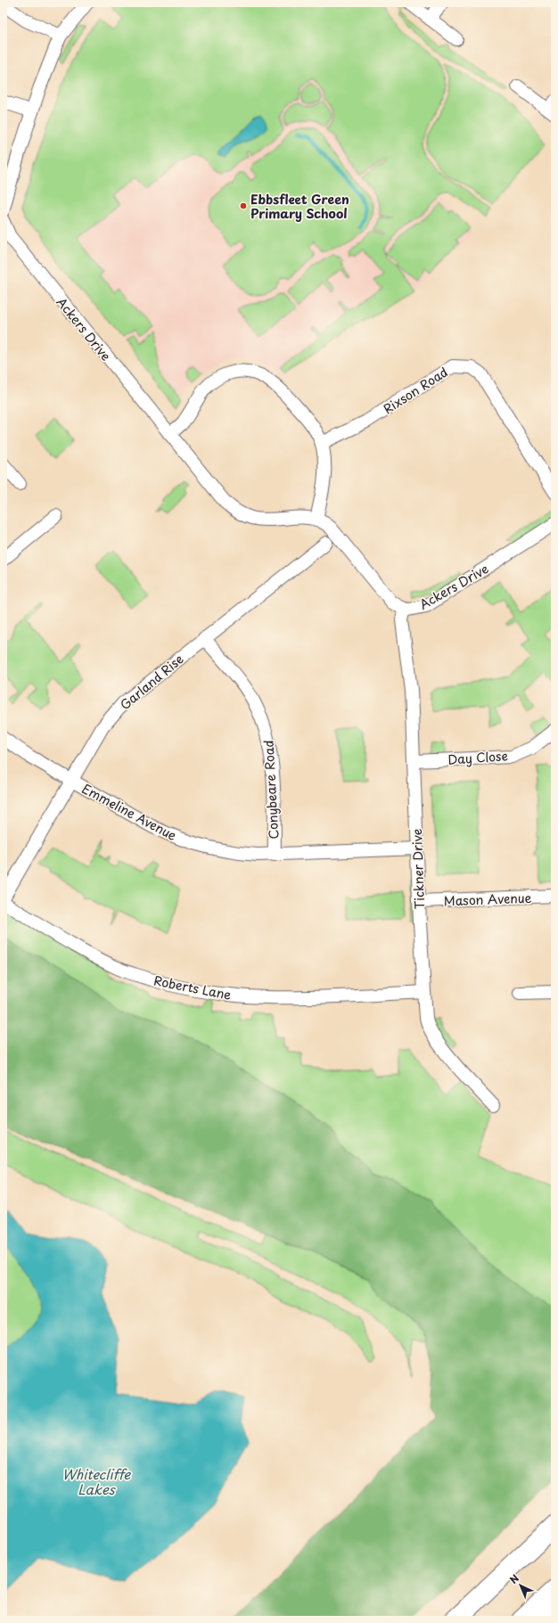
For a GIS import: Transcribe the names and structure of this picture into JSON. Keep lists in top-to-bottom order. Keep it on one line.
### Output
{"streets":{"street":["Ackers Drive","Rixson Road","Garland Rise","Day Close","Conybeare Road","Emmeline Avenue","Tickner Drive","Mason Avenue","Roberts Lane"]},"crossings":[["Ackers Drive","Tickner Drive"],["Garland Rise","Conybeare Road"],["Garland Rise","Emmeline Avenue"],["Garland Rise","Roberts Lane"],["Day Close","Tickner Drive"],["Conybeare Road","Emmeline Avenue"],["Emmeline Avenue","Tickner Drive"],["Tickner Drive","Mason Avenue"],["Tickner Drive","Roberts Lane"]],"water":["Whitecliffe Lakes"],"places":["Ebbsfleet Green Primary School"],"north":"top left"}
